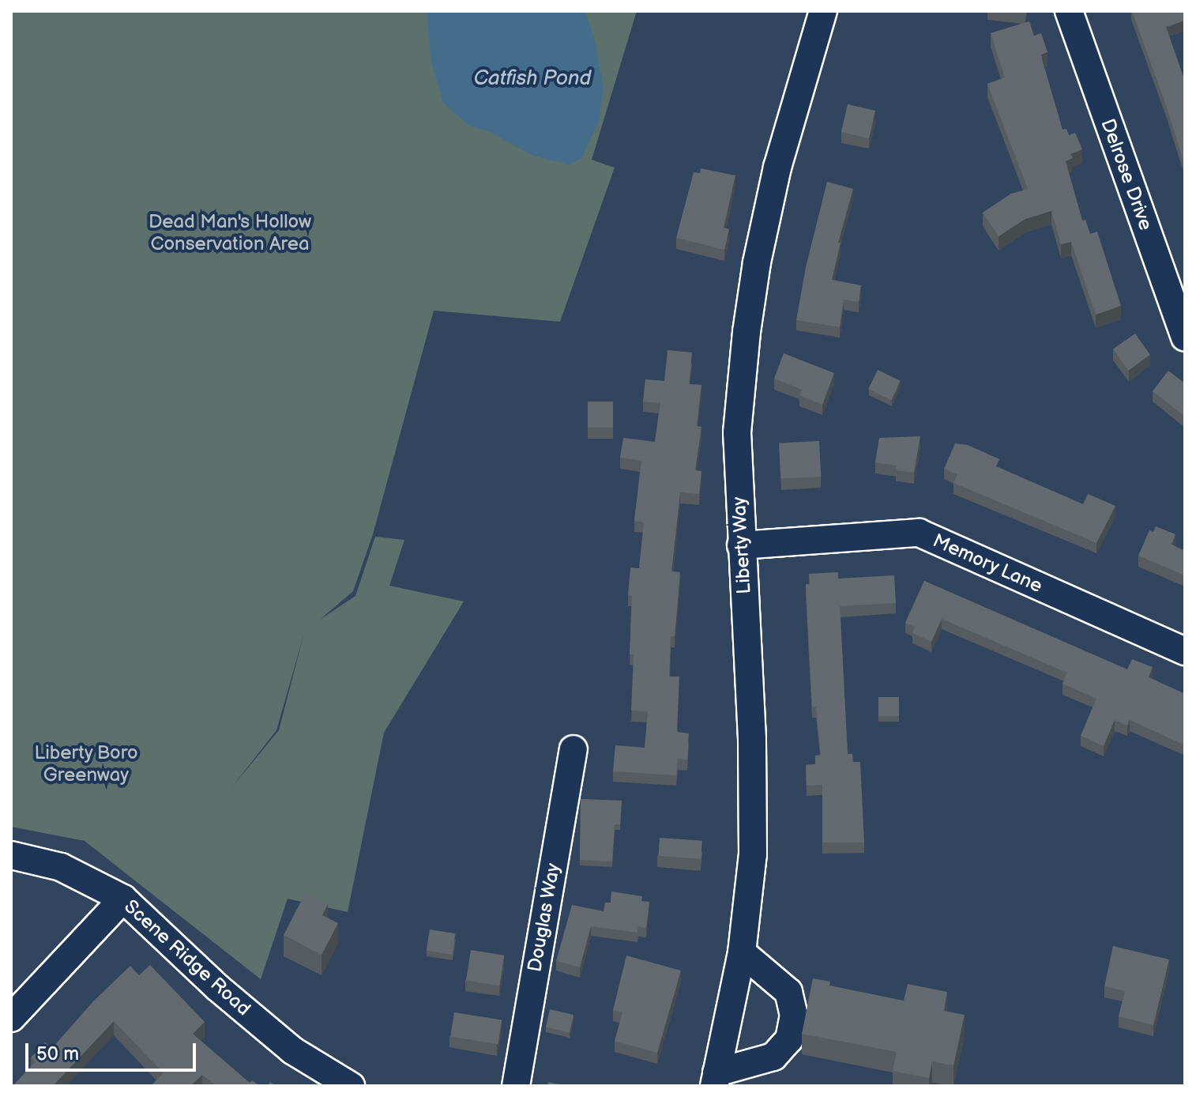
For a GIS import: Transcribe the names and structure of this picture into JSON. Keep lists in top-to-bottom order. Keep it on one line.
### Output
{"streets":{"street":["Delrose Drive","Liberty Way","Memory Lane","Douglas Way","Scene Ridge Road"]},"crossings":[["Liberty Way","Memory Lane"]],"water":["Catfish Pond"],"parks":["Dead Man's Hollow Conservation Area","Liberty Boro Greenway"],"scale_bar":"50 m"}
